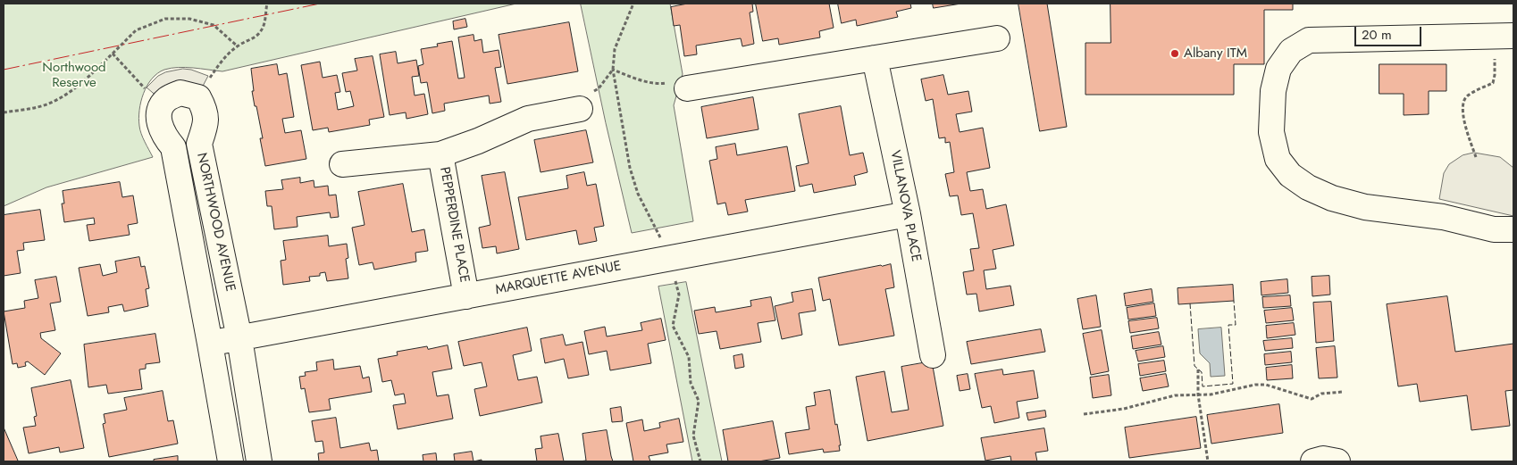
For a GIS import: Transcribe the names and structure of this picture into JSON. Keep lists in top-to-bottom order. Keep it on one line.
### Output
{"streets":{"street":["VILLANOVA PLACE","NORTHWOOD AVENUE","PEPPERDINE PLACE","MARQUETTE AVENUE"]},"crossings":[["VILLANOVA PLACE","MARQUETTE AVENUE"],["NORTHWOOD AVENUE","MARQUETTE AVENUE"],["PEPPERDINE PLACE","MARQUETTE AVENUE"]],"parks":["Northwood Reserve"],"places":["Albany ITM"],"scale_bar":"20 m"}
